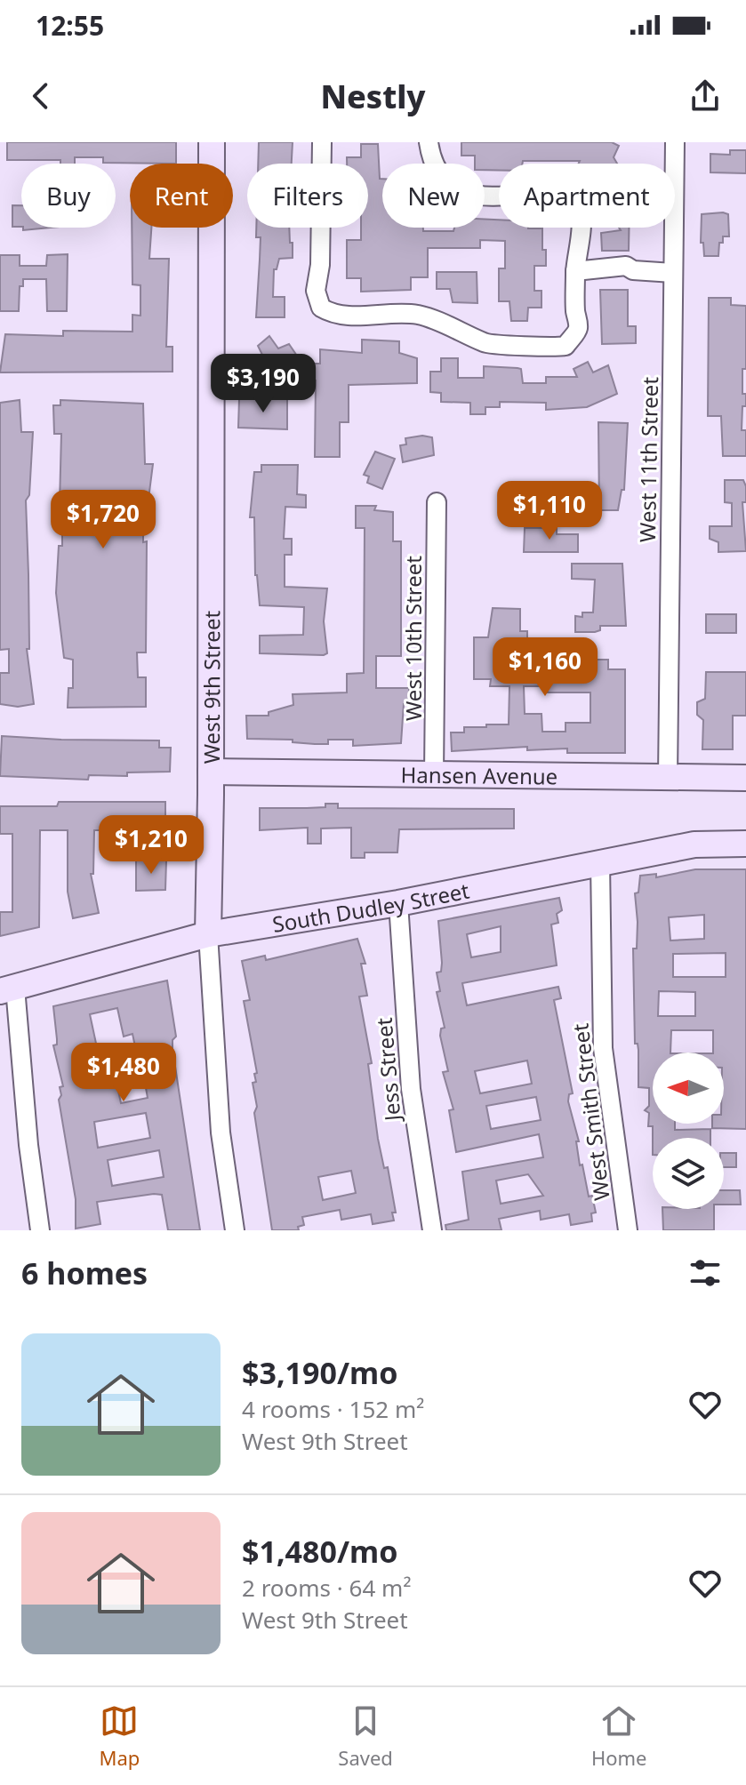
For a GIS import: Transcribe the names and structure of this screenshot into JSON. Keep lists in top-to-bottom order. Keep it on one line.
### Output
{"streets":{"street":["West 11th Street","West 10th Street","West 9th Street","Hansen Avenue","South Dudley Street","Jess Street","West Smith Street"]},"crossings":[["West 11th Street","Hansen Avenue"],["West 10th Street","Hansen Avenue"],["West 9th Street","Hansen Avenue"],["West 9th Street","South Dudley Street"],["South Dudley Street","Jess Street"],["South Dudley Street","West Smith Street"]],"north":"left","page":{"status":"12:55","header":"Nestly","chip":["Buy","Rent","Filters","New","Apartment"],"price":["$3,190","$1,110","$1,720","$1,160","$1,210","$1,480"],"heading":"6 homes","list":[{"name":"$3,190/mo","note":"4 rooms · 152 m² · West 9th Street"},{"name":"$1,480/mo","note":"2 rooms · 64 m² · West 9th Street"}],"tabs":["Map","Saved","Home"]}}
